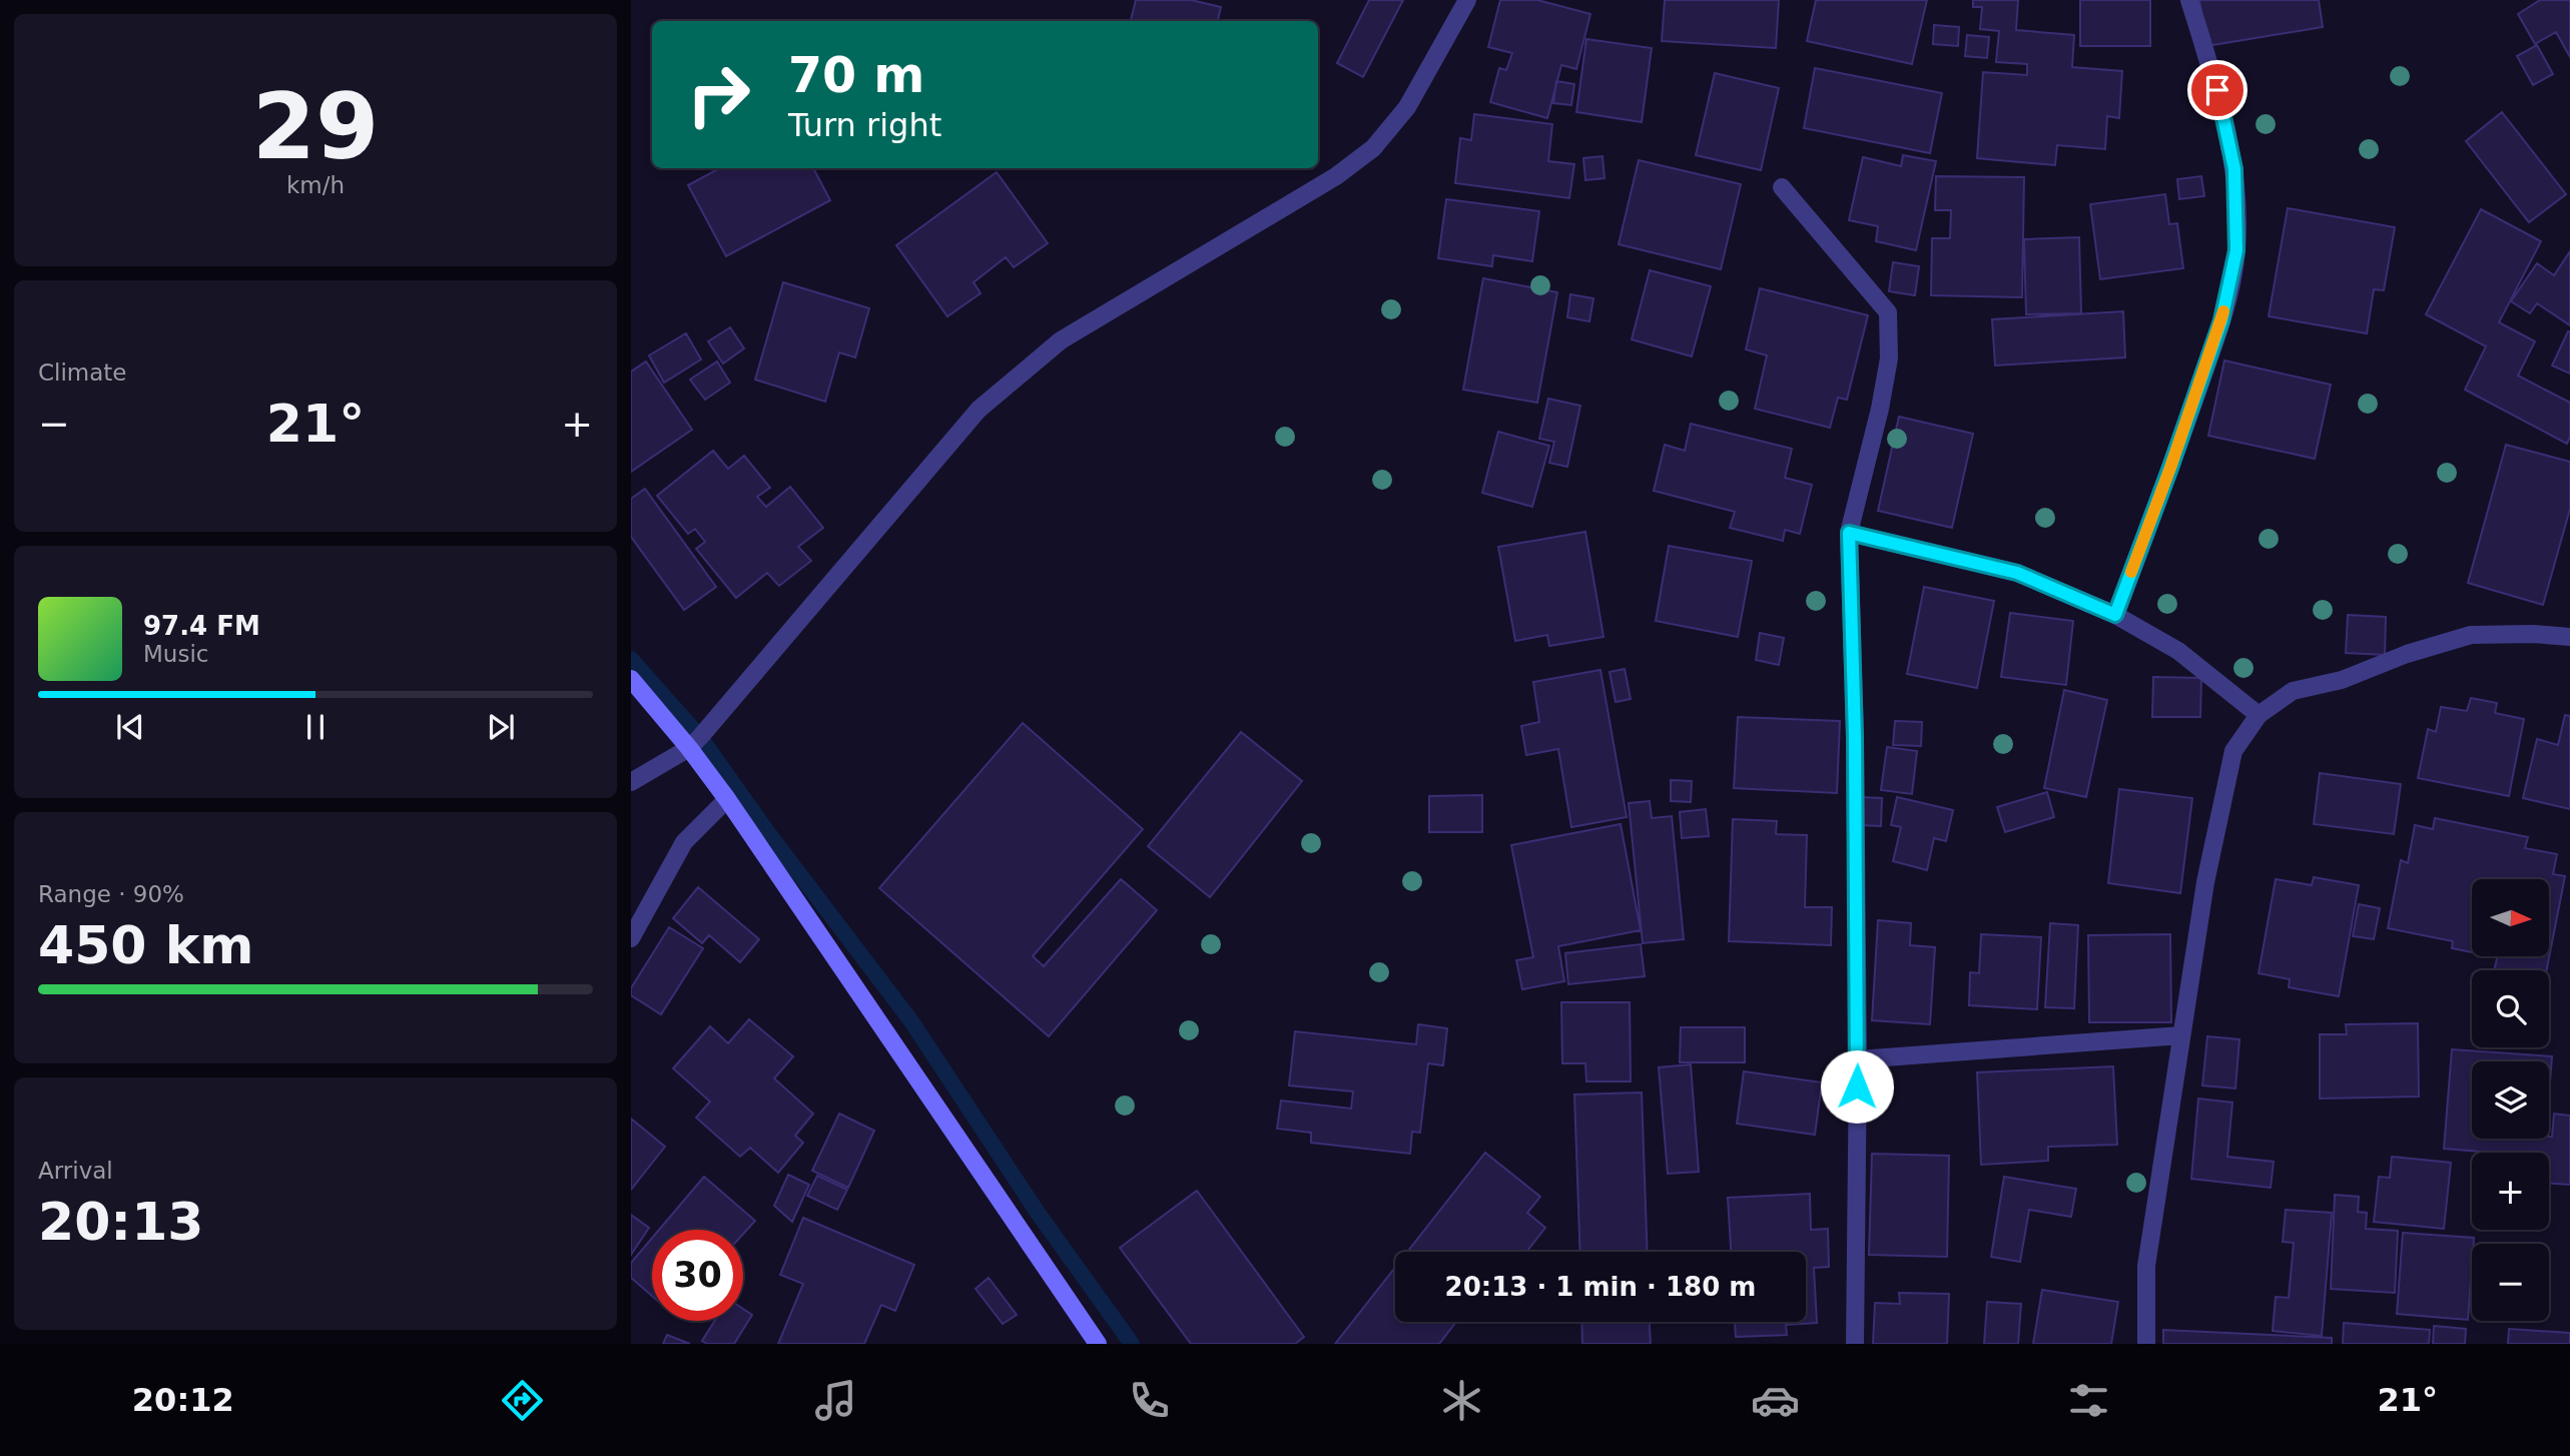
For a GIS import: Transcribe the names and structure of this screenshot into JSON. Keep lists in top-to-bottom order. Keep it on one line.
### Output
{"north":"right","page":{"tile":[["29","km/h"],"Climate",["Range · 90%","450 km"],["Arrival","20:13"]],"turn":["70 m","Turn right"],"heat":["−","21°","+"],"song":["97.4 FM","Music"],"map_buttons":["+","−"],"limit":"30","trip":"20:13 · 1 min · 180 m","tabs":["20:12","21°"]}}
